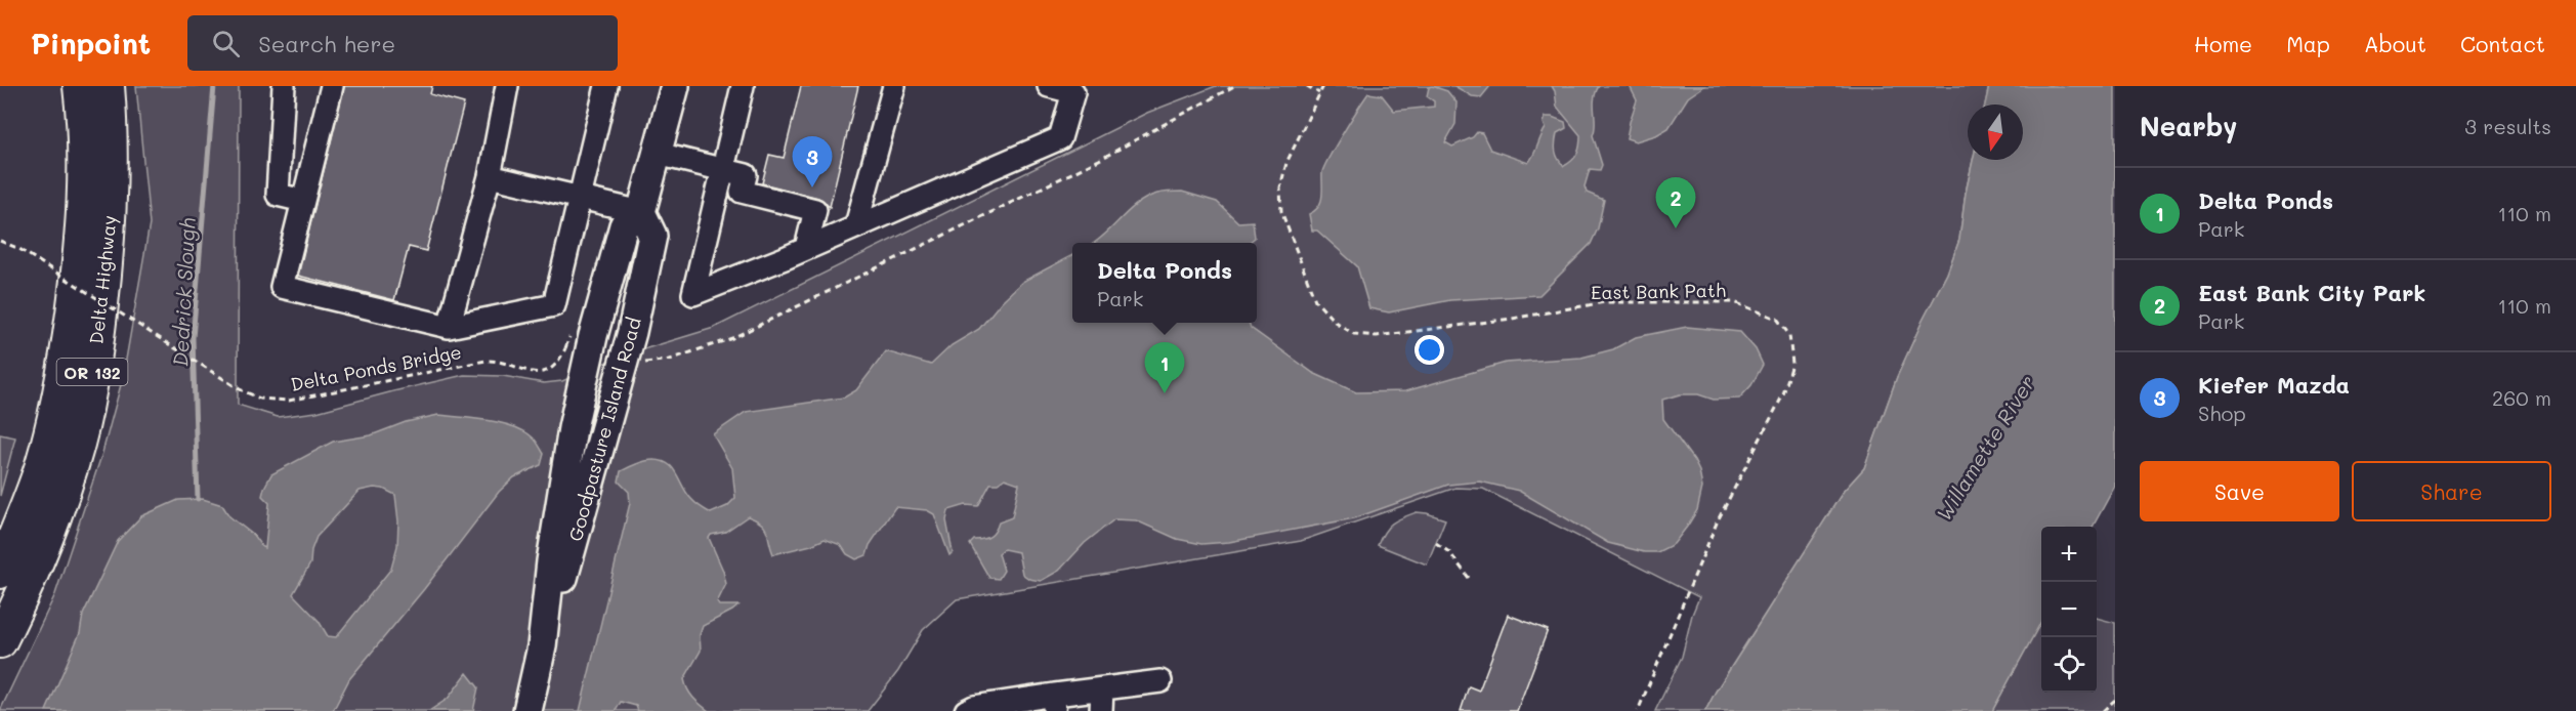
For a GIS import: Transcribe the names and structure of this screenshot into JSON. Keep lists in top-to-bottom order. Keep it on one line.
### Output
{"streets":{"highway":["Delta Highway","OR 132"],"main road":["Goodpasture Island Road"],"path":["East Bank Path","Delta Ponds Bridge"]},"water":["Dedrick Slough","Willamette River"],"north":"bottom","page":{"header":"Pinpoint","search":"Search here","nav":["Home","Map","About","Contact"],"heading":["Nearby","3 results"],"pins":["3","2","1"],"list":[{"mark":"1","name":"Delta Ponds","note":"Park","value":"110 m"},{"mark":"2","name":"East Bank City Park","note":"Park","value":"110 m"},{"mark":"3","name":"Kiefer Mazda","note":"Shop","value":"260 m"}],"popup":["Delta Ponds","Park"],"buttons":["Save","Share"],"map_buttons":["+","−"]}}
